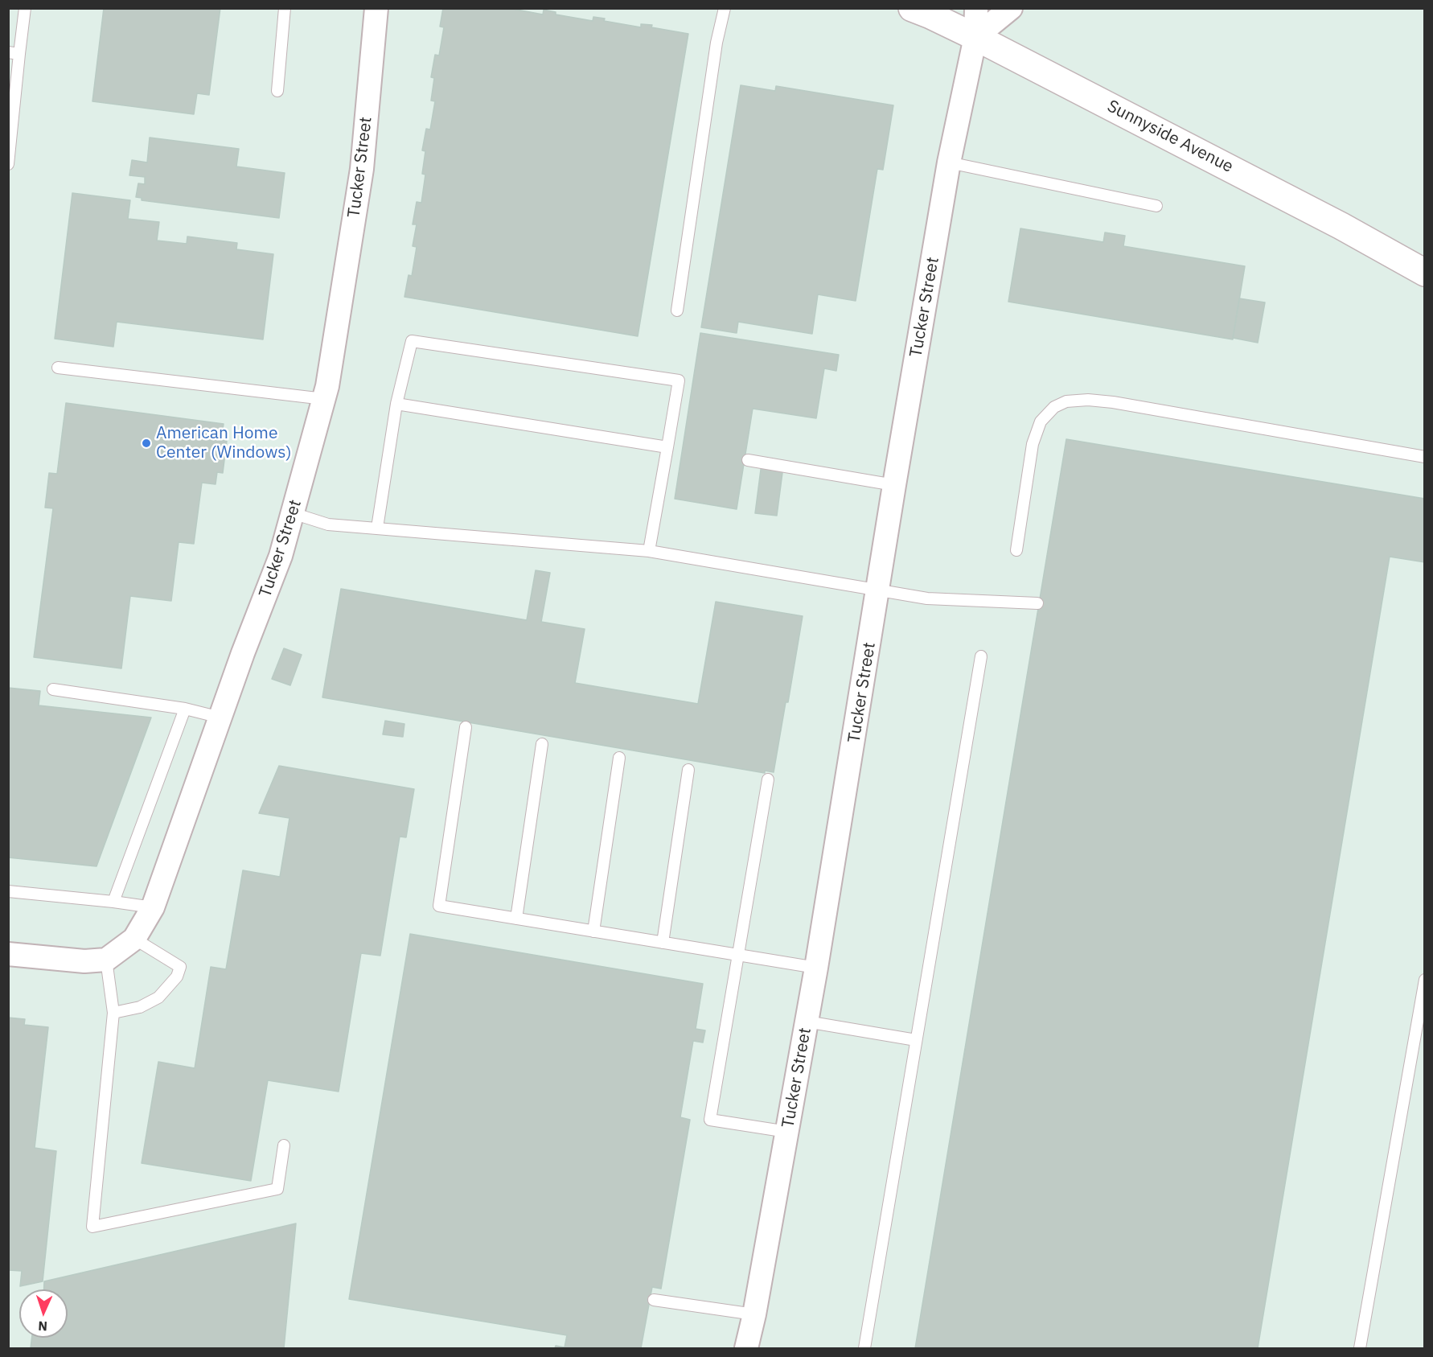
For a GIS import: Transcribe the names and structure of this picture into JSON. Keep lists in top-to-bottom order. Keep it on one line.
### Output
{"streets":{"street":["Sunnyside Avenue","Tucker Street"]},"crossings":[["Sunnyside Avenue","Tucker Street"]],"places":["American Home Center (Windows)"],"north":"bottom"}
